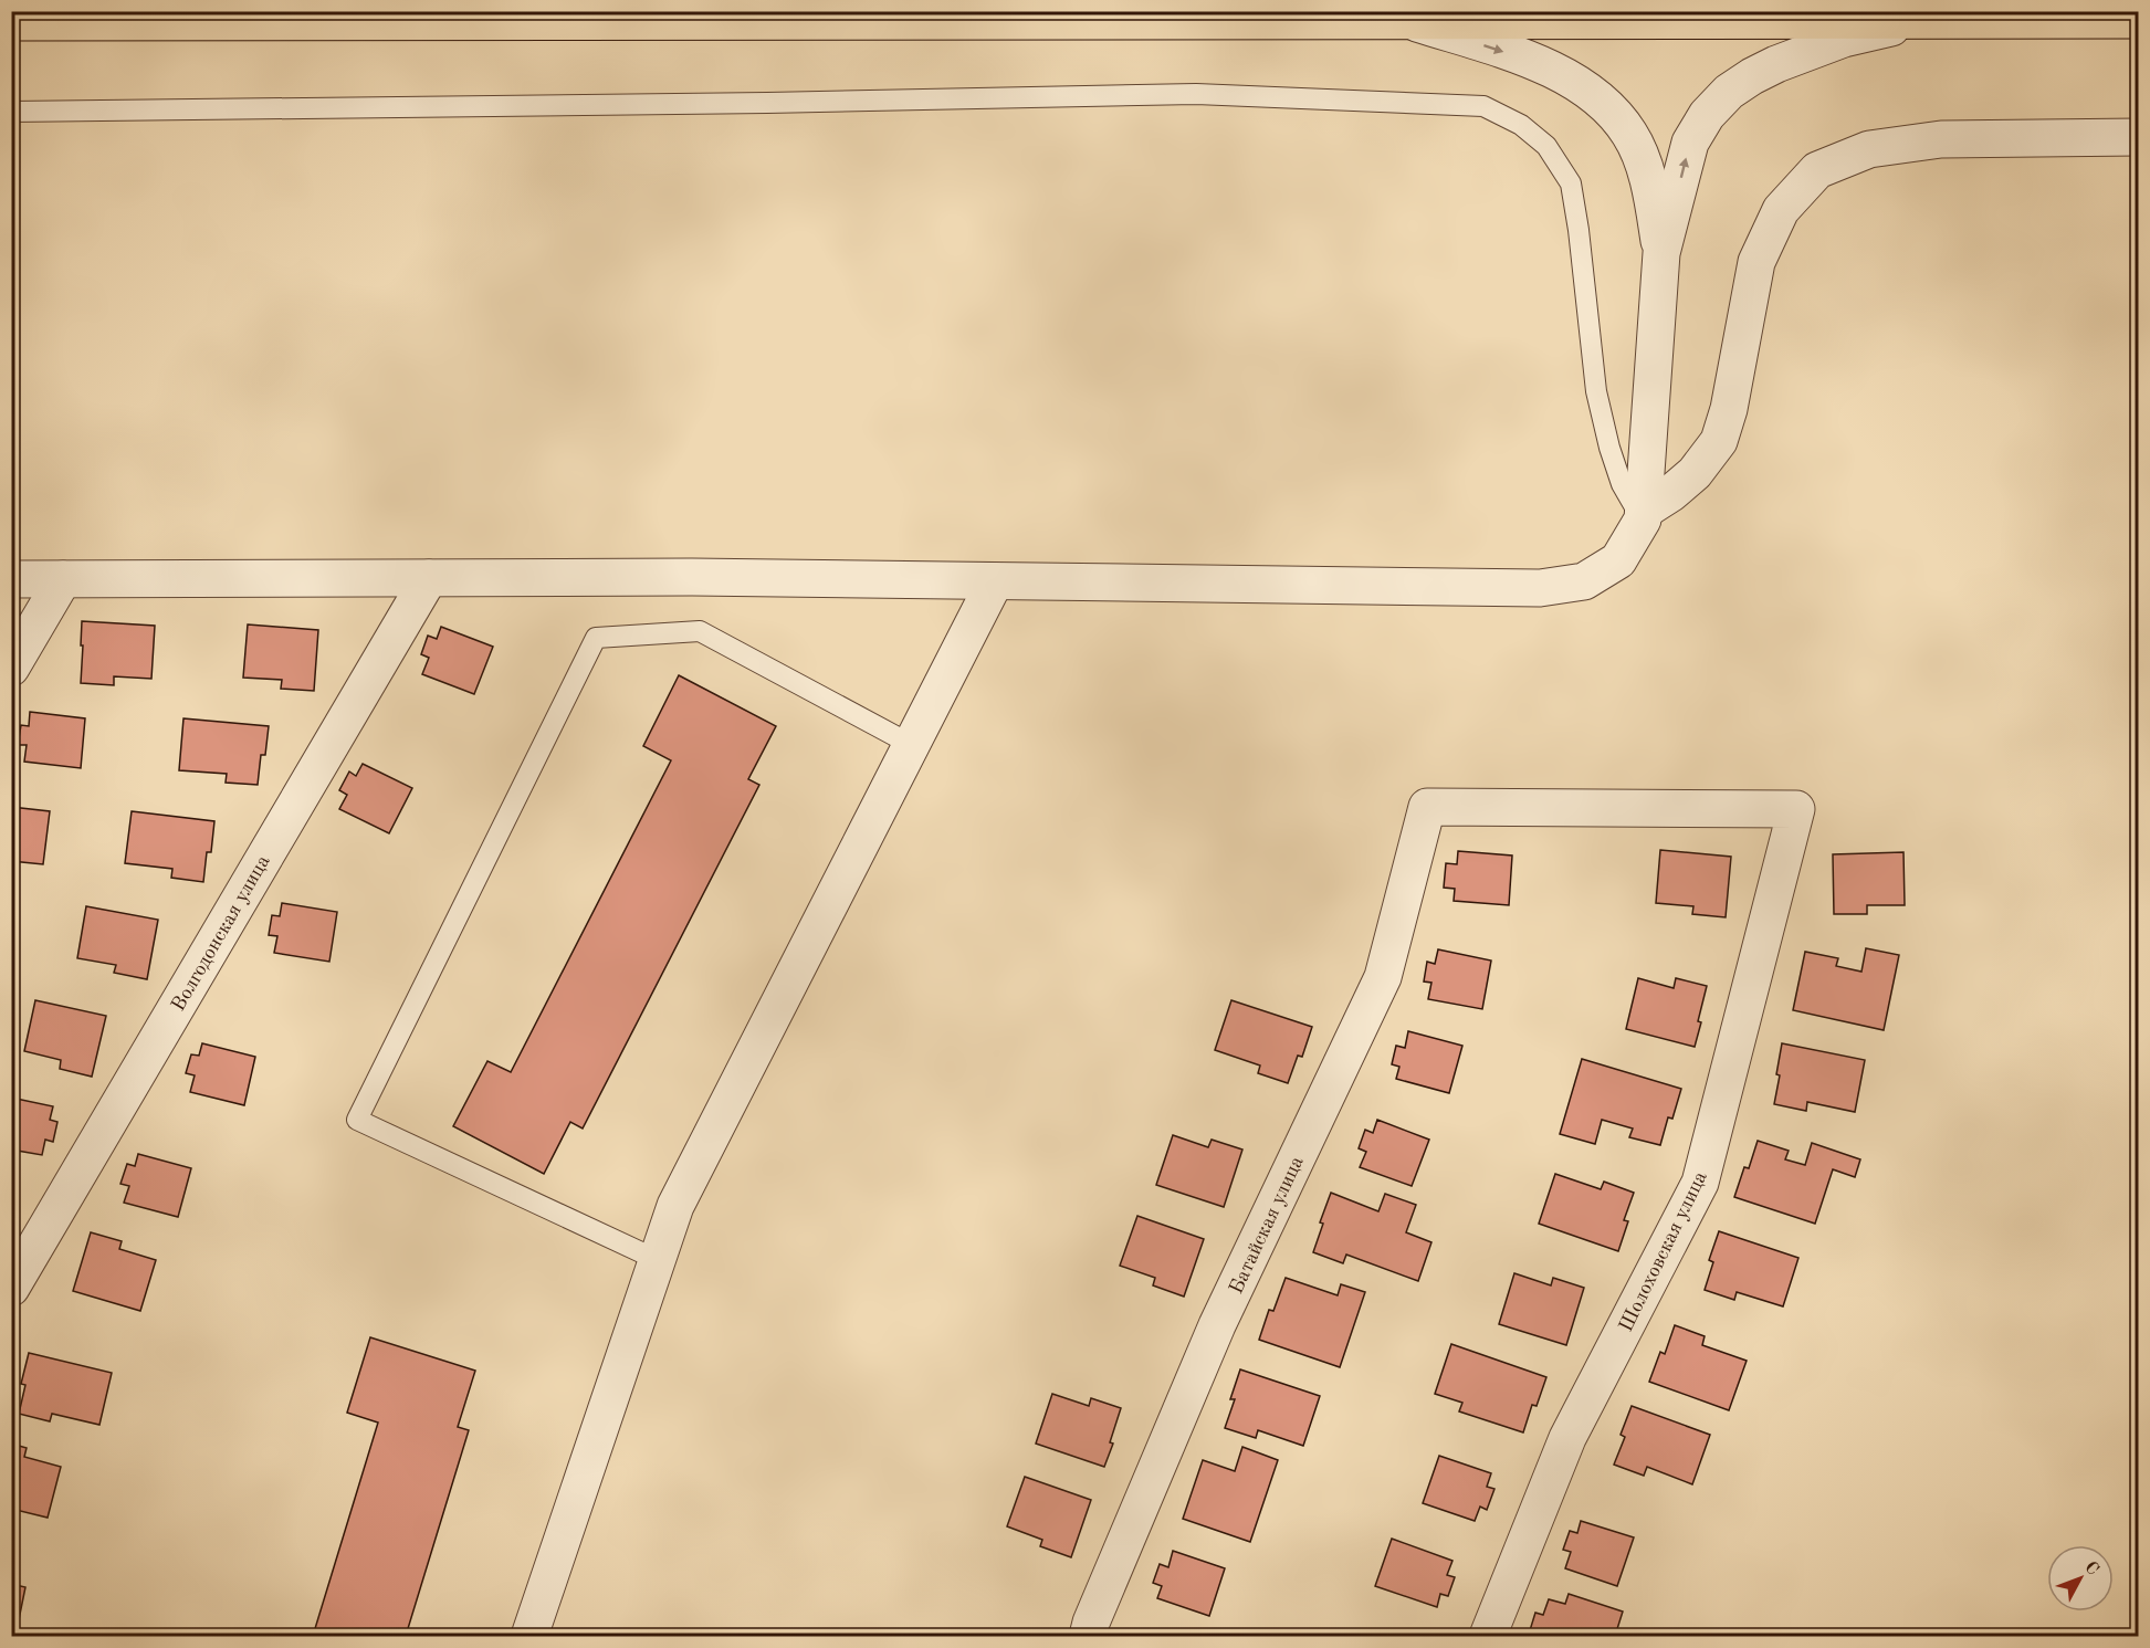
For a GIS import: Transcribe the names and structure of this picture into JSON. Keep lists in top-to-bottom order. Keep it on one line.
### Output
{"streets":{"street":["Волгодонская улица","Батайская улица","Шолоховская улица"]},"crossings":[["Батайская улица","Шолоховская улица"]],"north":"top right"}
